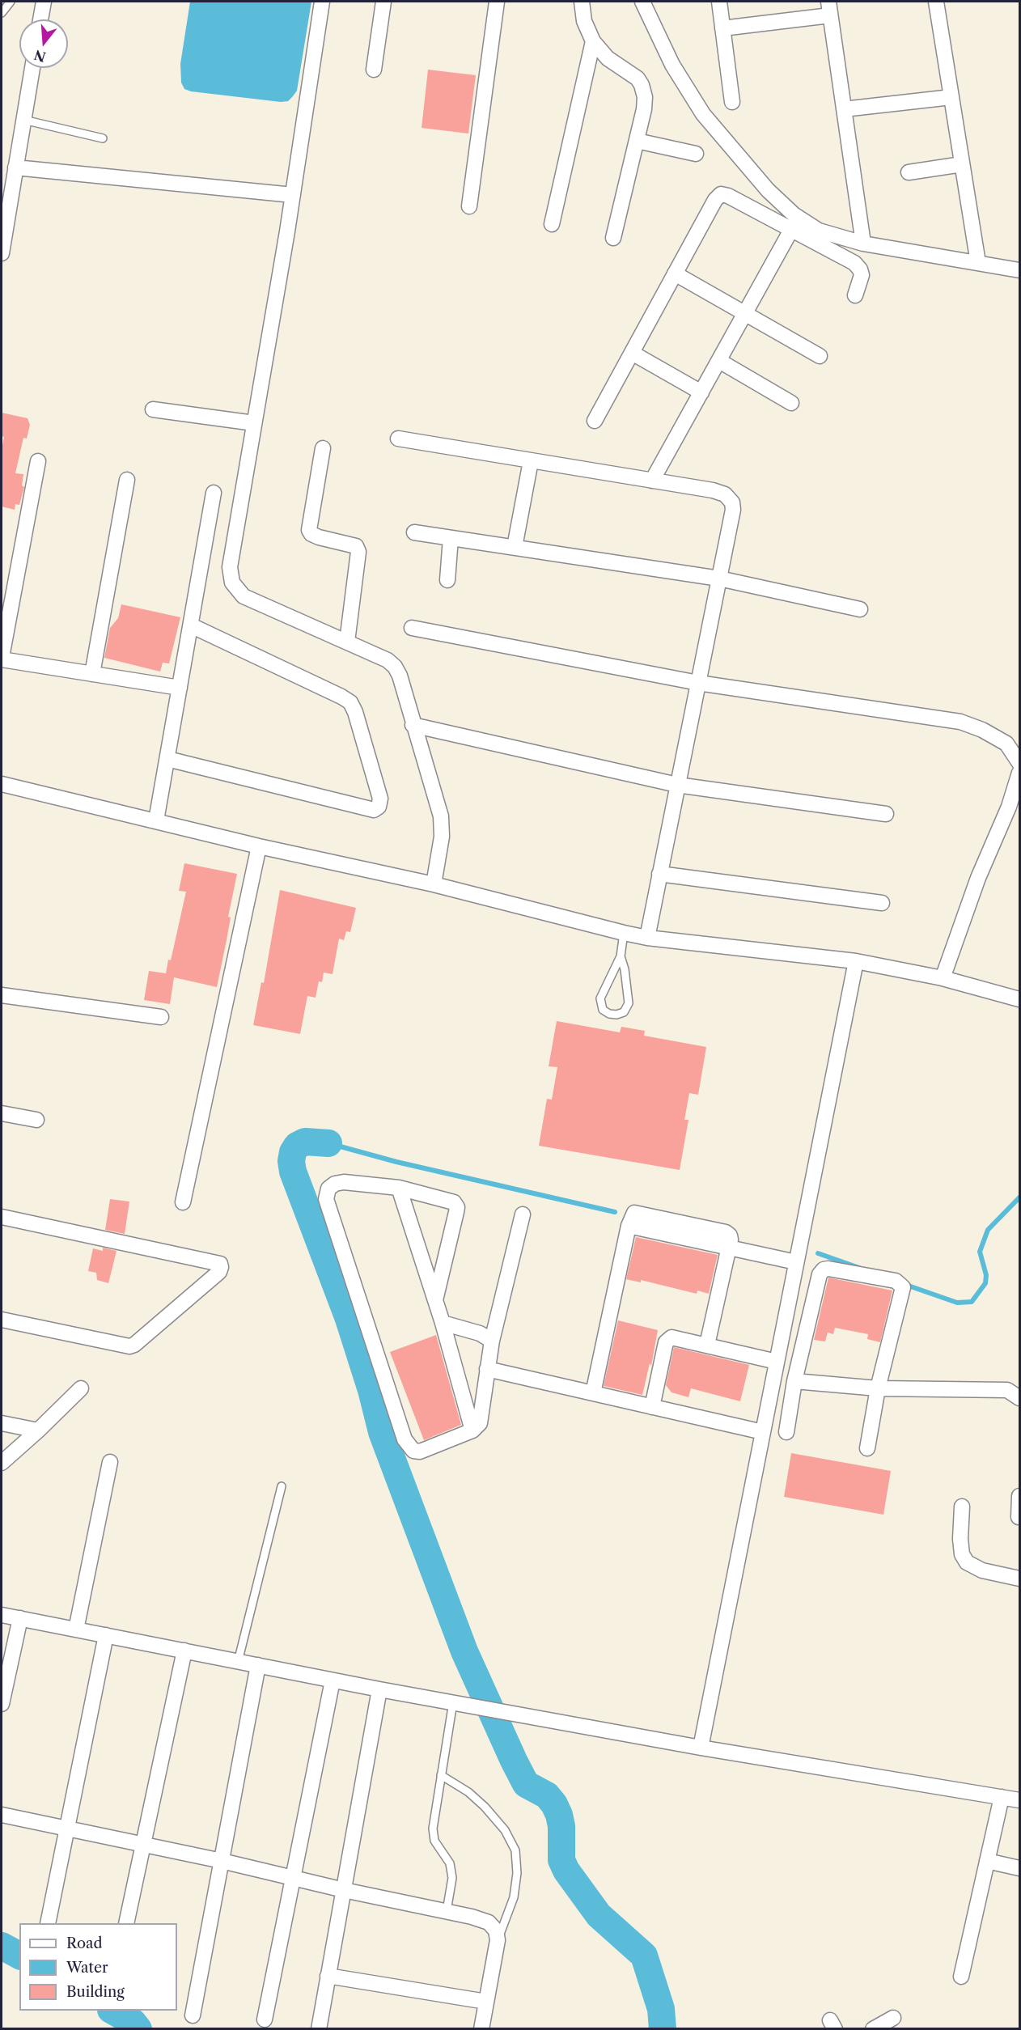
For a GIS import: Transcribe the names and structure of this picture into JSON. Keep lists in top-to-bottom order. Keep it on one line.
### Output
{"legend":["Road","Water","Building"],"north":"bottom"}
